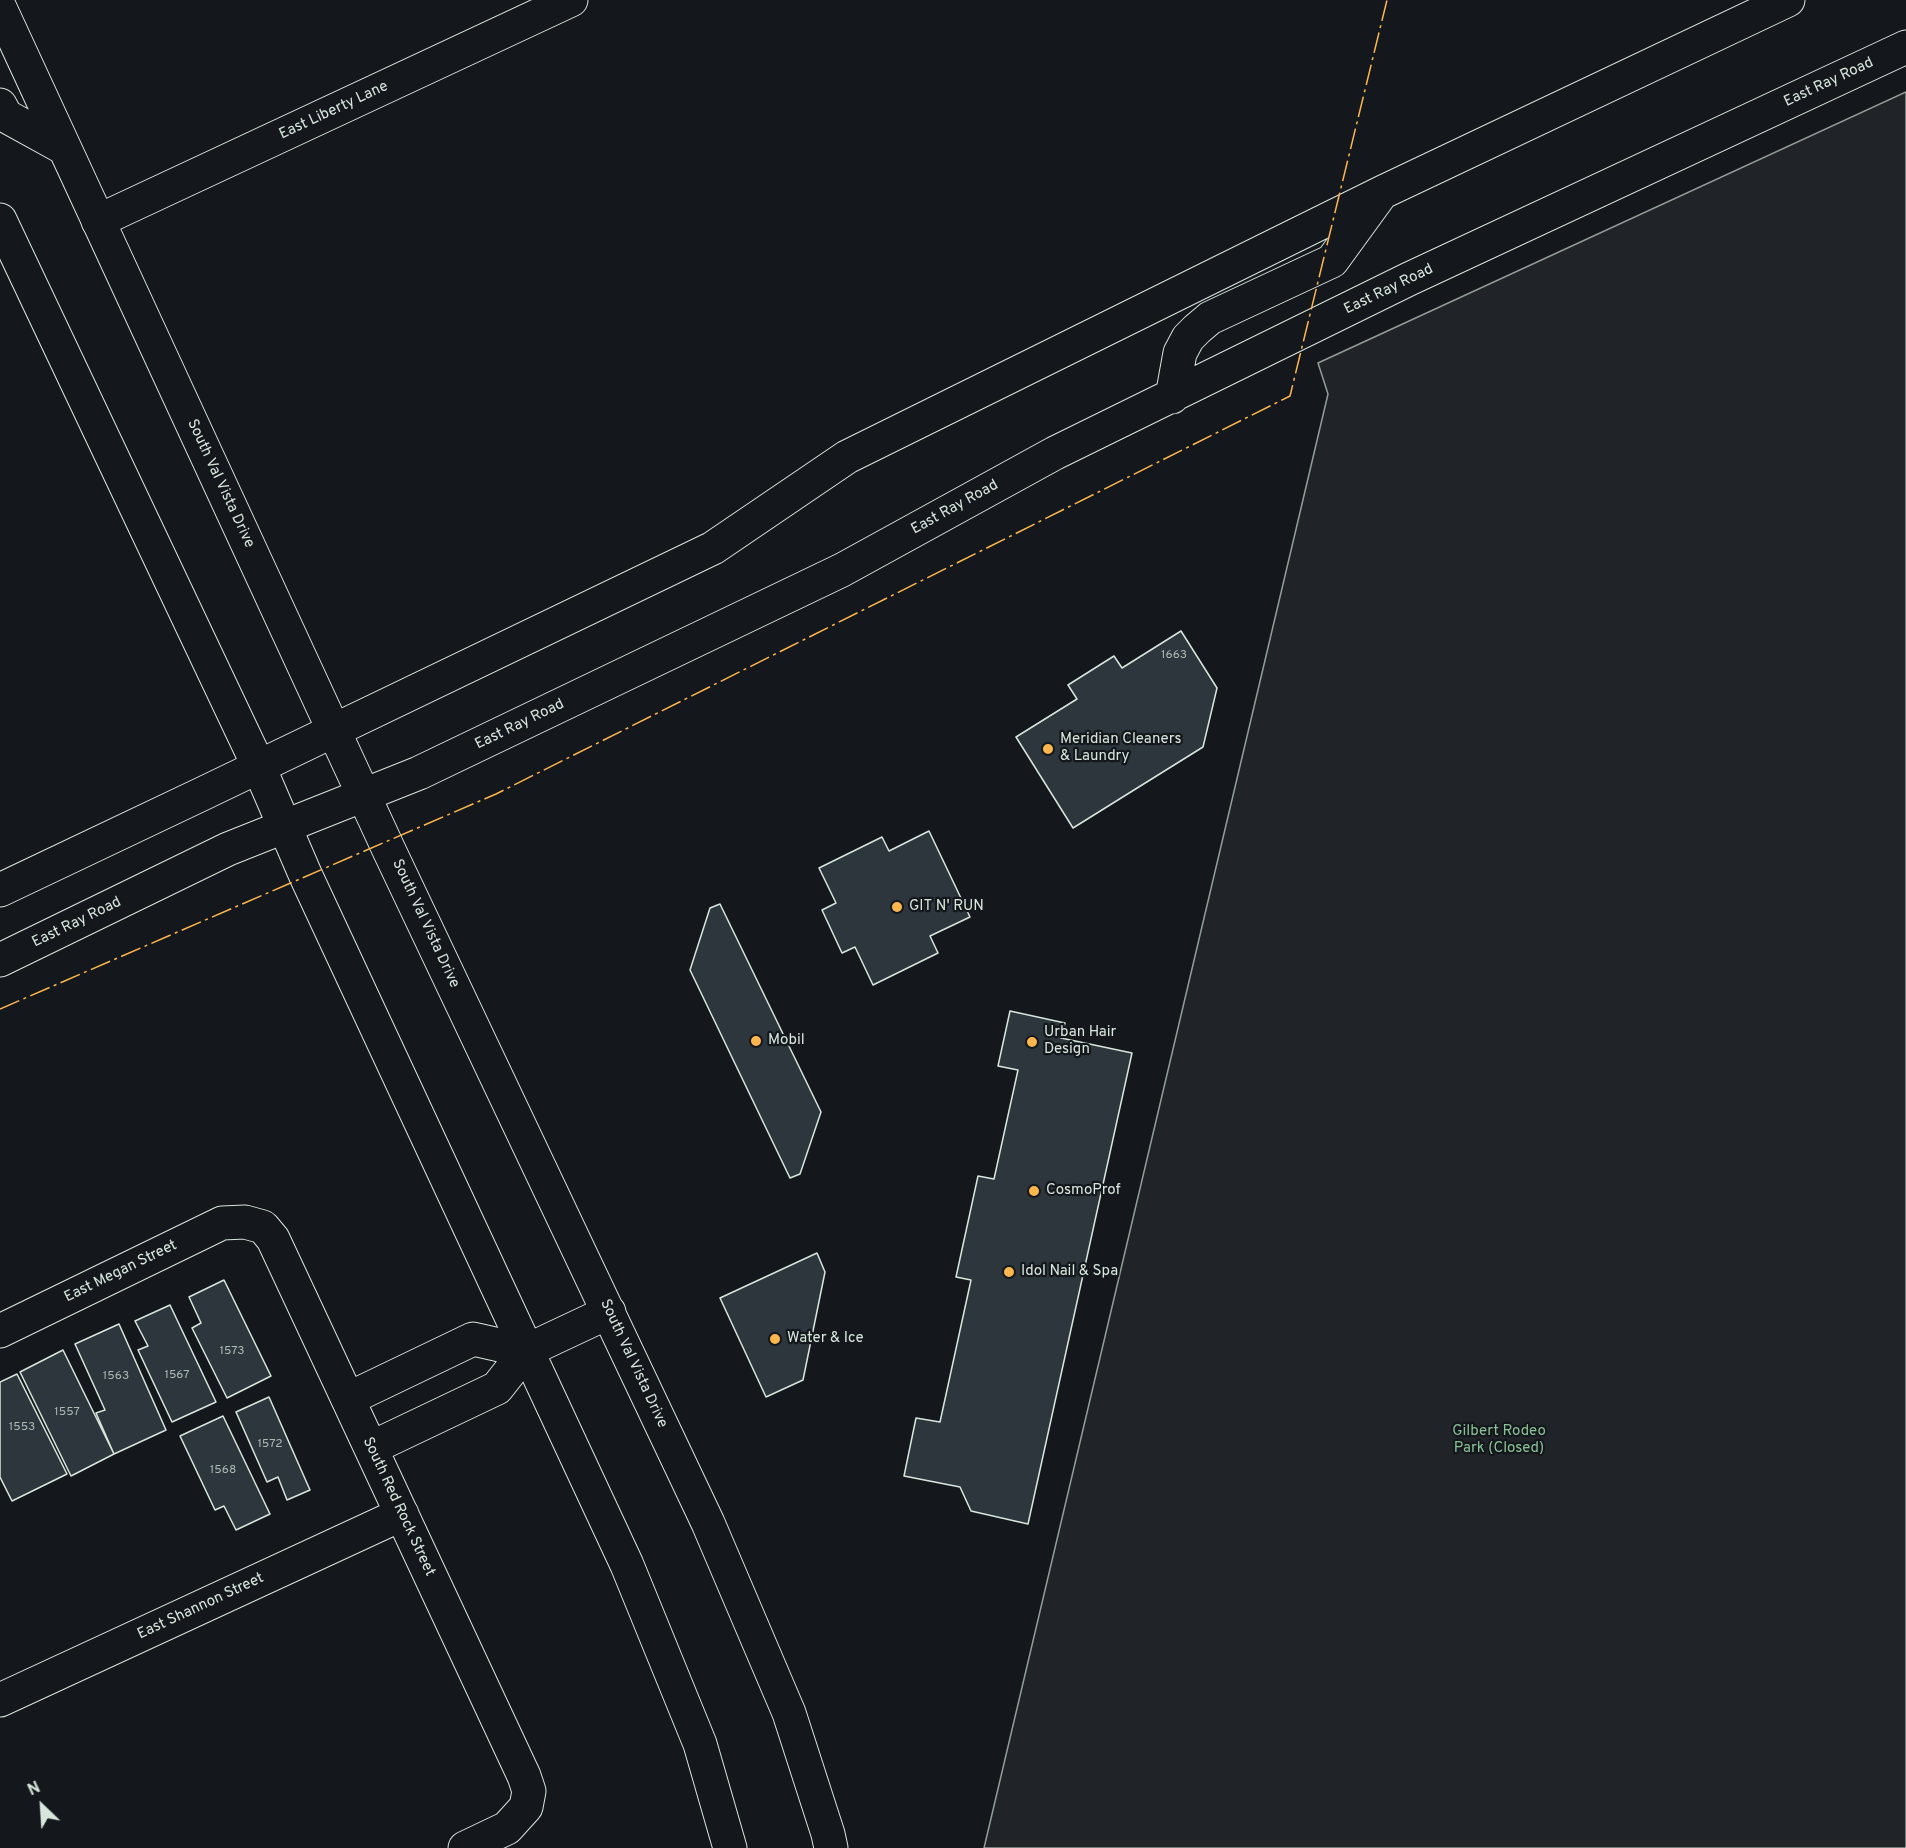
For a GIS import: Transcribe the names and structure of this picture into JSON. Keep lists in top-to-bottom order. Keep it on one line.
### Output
{"streets":{"main road":["East Ray Road","East Liberty Lane","South Val Vista Drive","East Megan Street","South Red Rock Street","East Shannon Street"]},"crossings":[["East Ray Road","South Val Vista Drive"],["East Liberty Lane","South Val Vista Drive"],["East Megan Street","South Red Rock Street"],["South Red Rock Street","East Shannon Street"]],"parks":["Gilbert Rodeo Park (Closed)"],"places":["Meridian Cleaners & Laundry","GIT N' RUN","Mobil","Urban Hair Design","CosmoProf","Idol Nail & Spa","Water & Ice"],"house_numbers":["1663","1573","1567","1563","1557","1553","1572","1568"],"north":"top left"}
